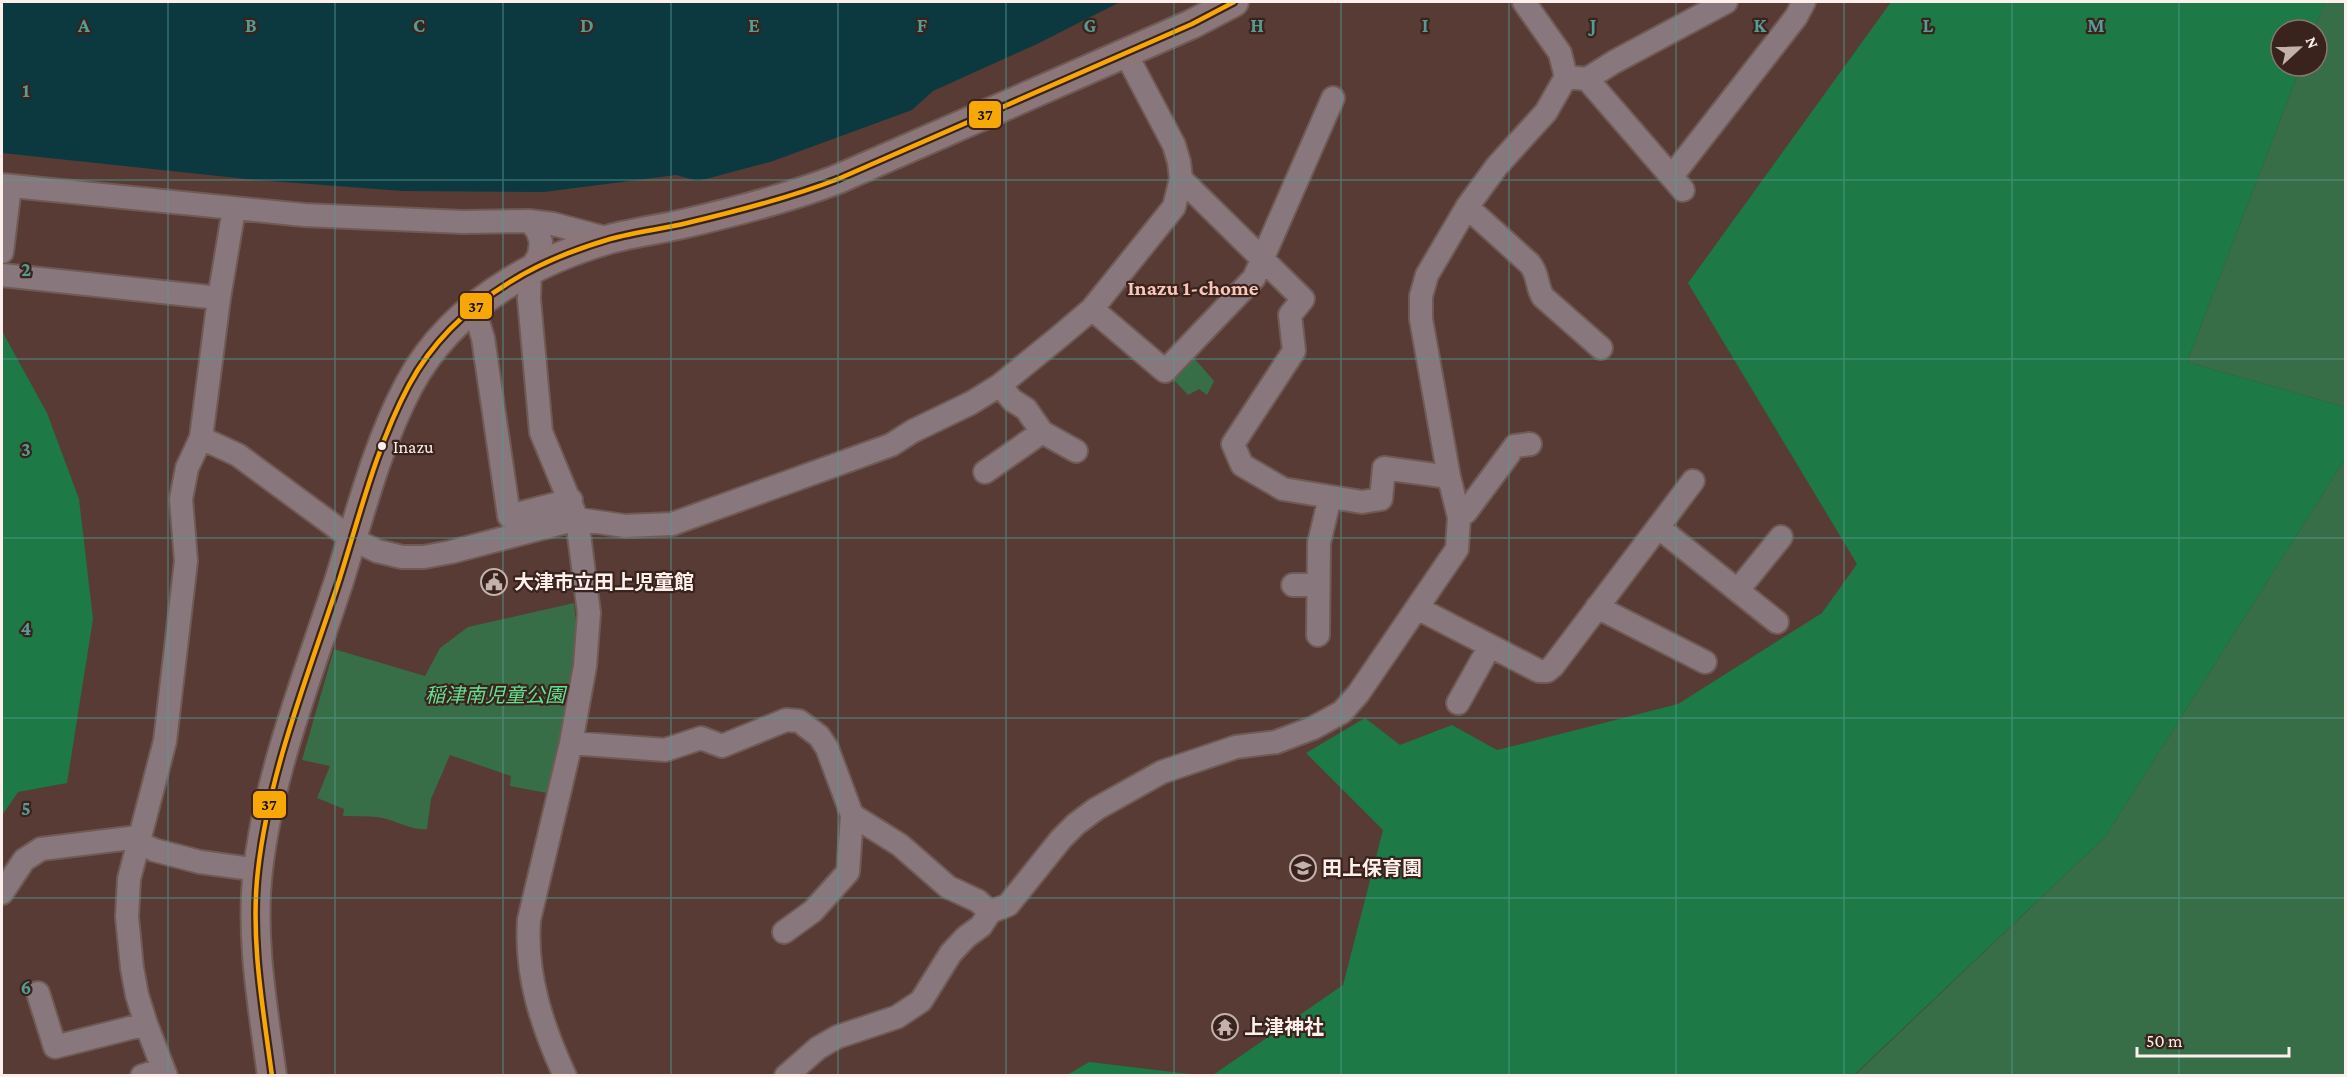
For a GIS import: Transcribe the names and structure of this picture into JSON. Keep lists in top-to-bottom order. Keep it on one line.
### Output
{"districts":["Inazu 1-chome"],"parks":["稲津南児童公園"],"places":{"other":["Inazu"],"public building":["大津市立田上児童館"],"school or university":["田上保育園"],"temple":["上津神社"]},"lines":["transit line 37"],"scale_bar":"50 m","north":"right","grid":{"columns":["A","B","C","D","E","F","G","H","I","J","K","L","M"],"rows":["1","2","3","4","5","6"]}}
